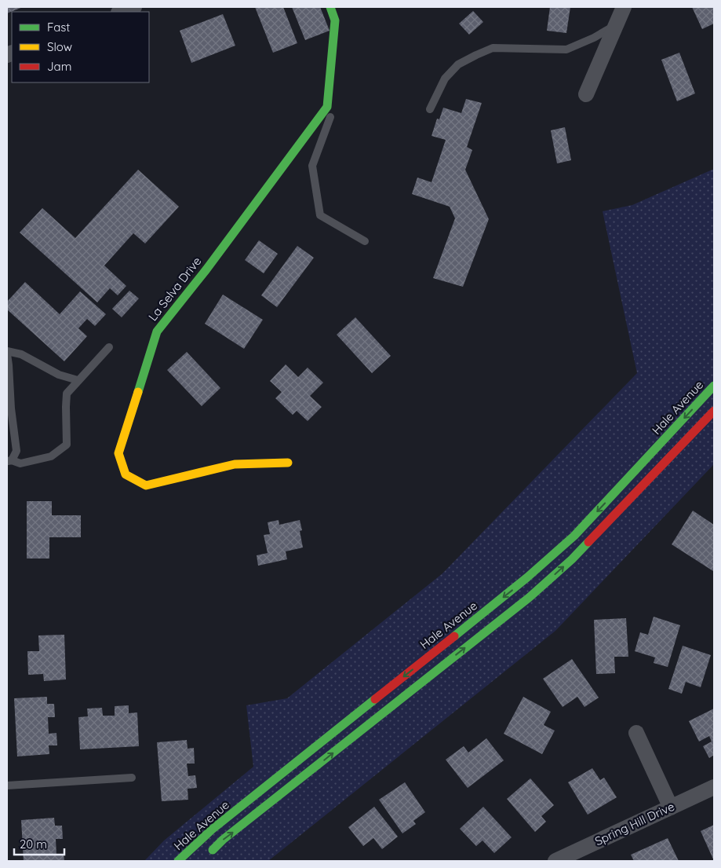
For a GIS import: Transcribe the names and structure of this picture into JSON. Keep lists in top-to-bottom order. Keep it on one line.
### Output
{"streets":{"main road":["La Selva Drive","Hale Avenue"],"street":["Spring Hill Drive"]},"legend":["Fast","Slow","Jam"],"scale_bar":"20 m"}
